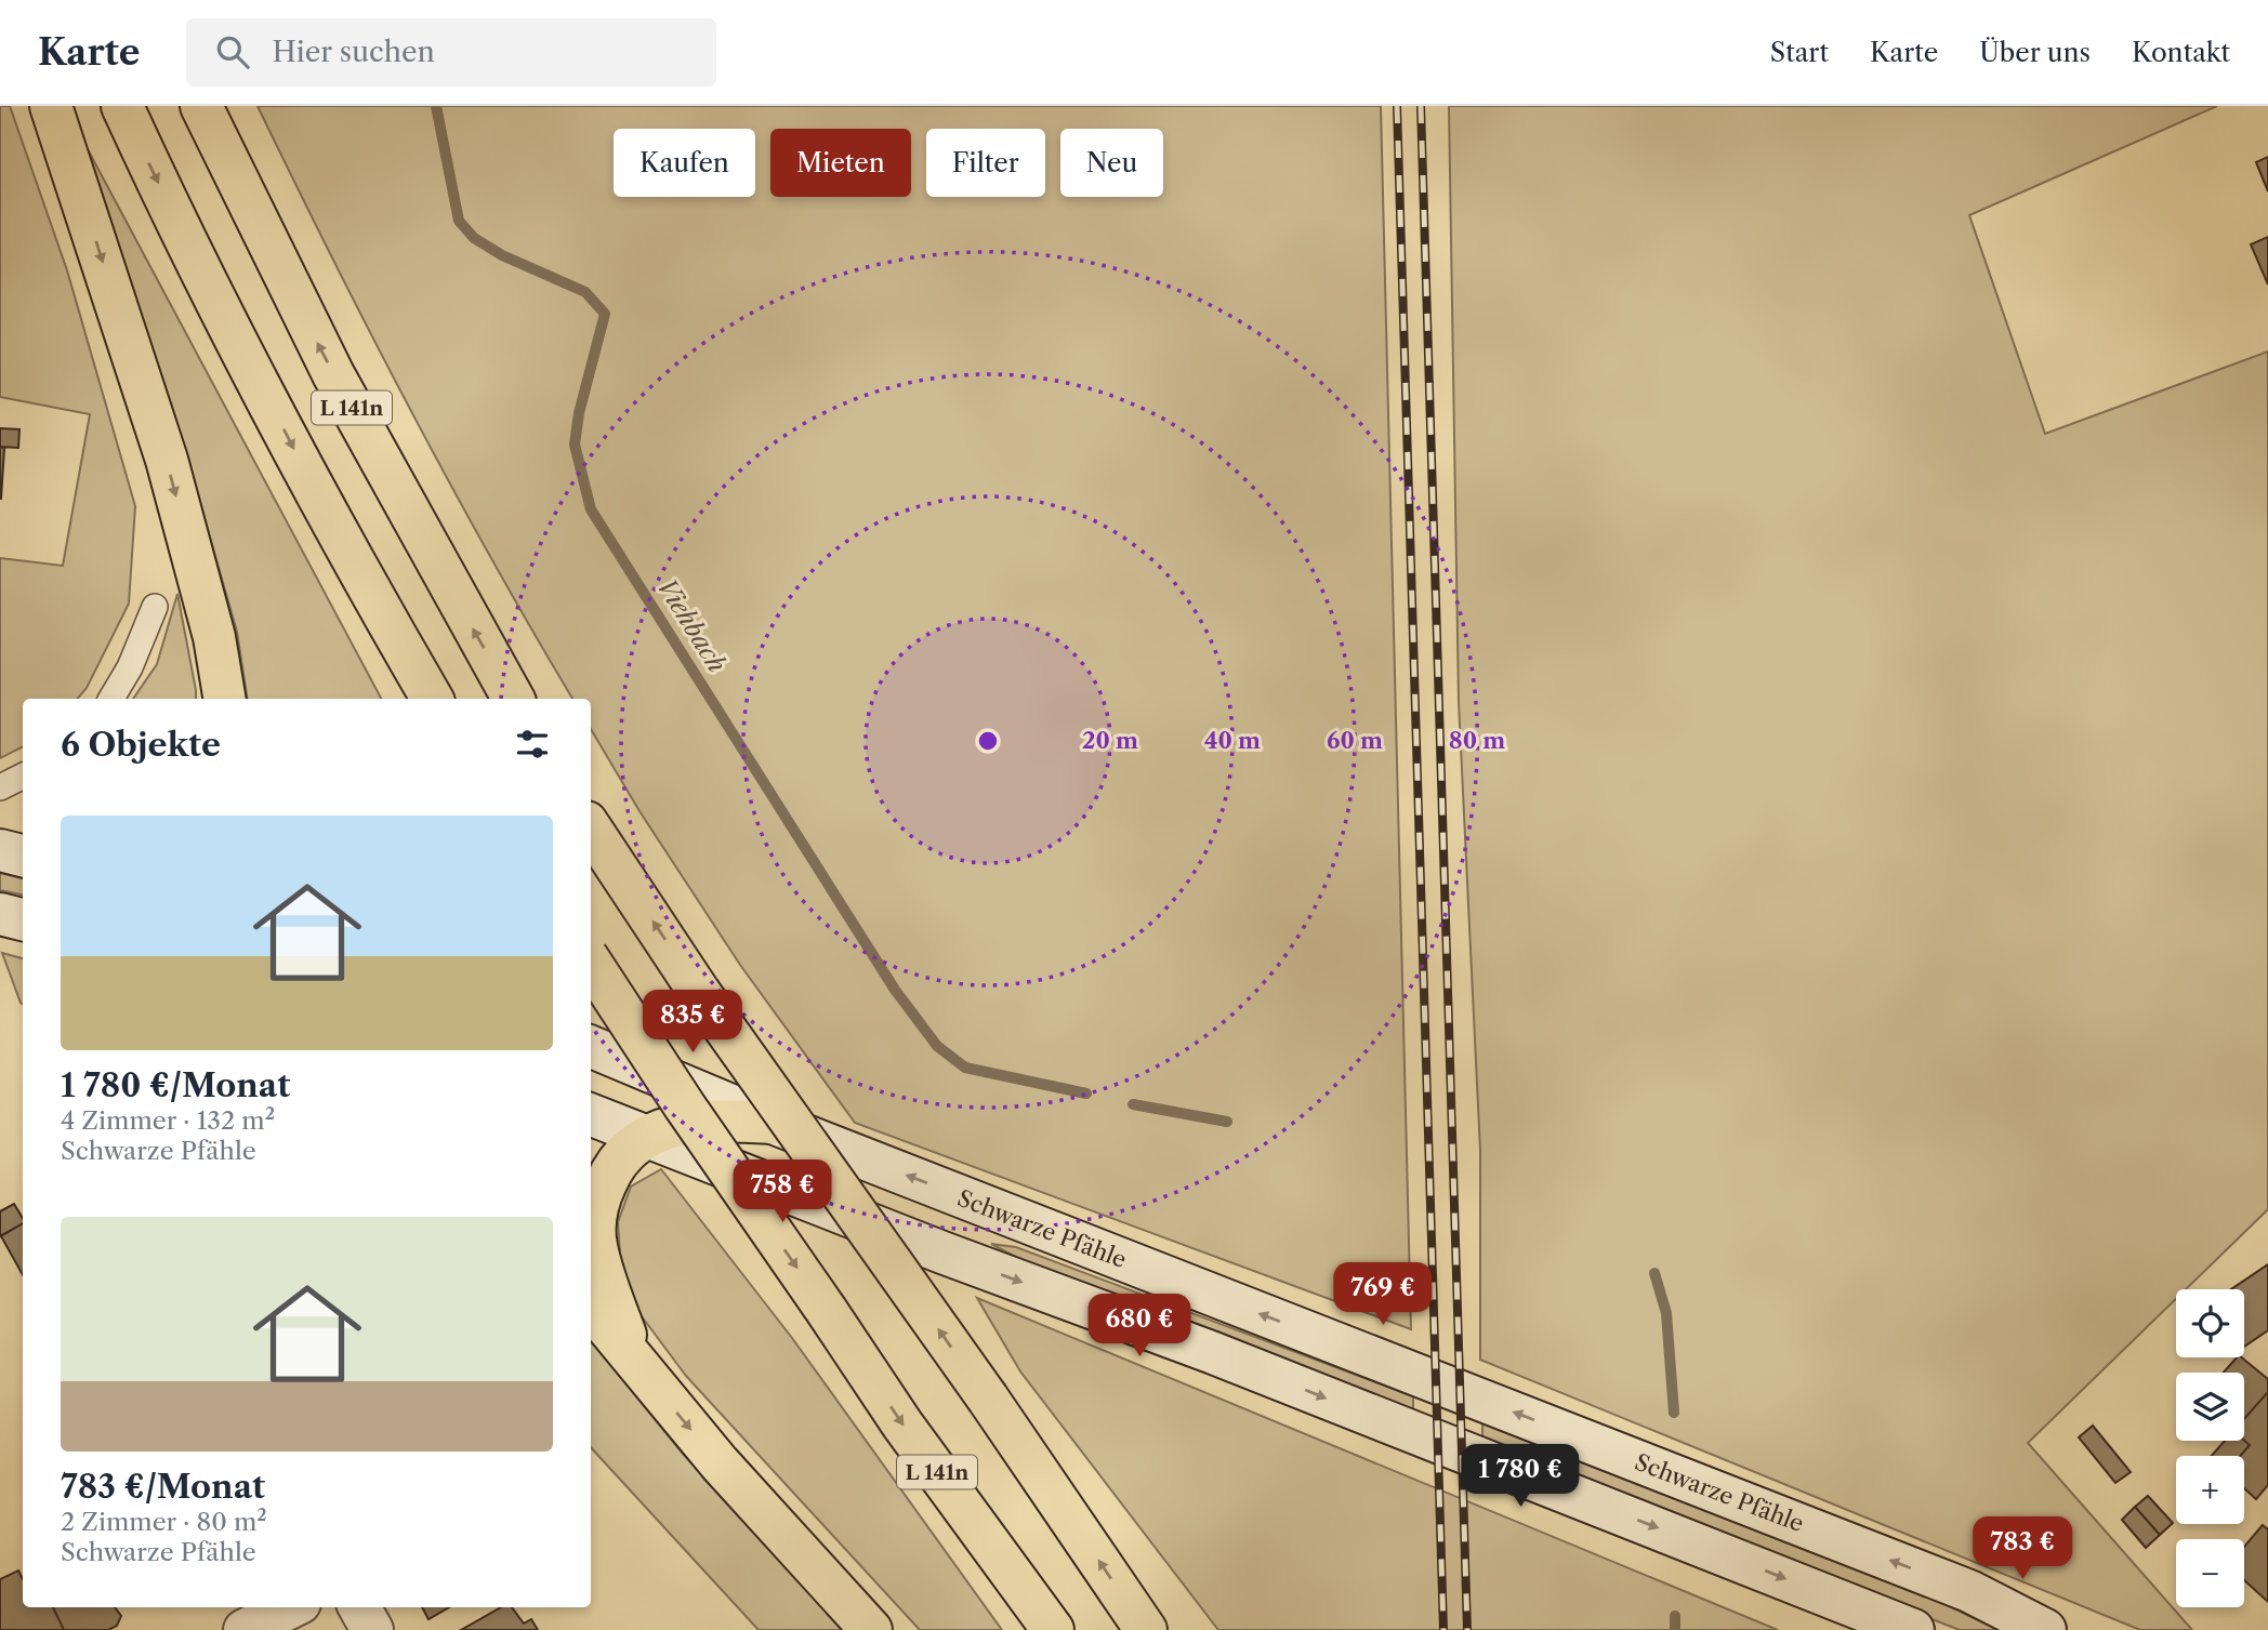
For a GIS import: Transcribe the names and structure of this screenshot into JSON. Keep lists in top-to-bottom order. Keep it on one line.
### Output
{"streets":{"highway":["L 141n"],"main road":["Schwarze Pfähle"]},"water":["Viehbach"],"page":{"header":"Karte","search":"Hier suchen","nav":["Start","Karte","Über uns","Kontakt"],"chip":["Kaufen","Mieten","Filter","Neu"],"heading":"6 Objekte","list":[{"name":"1 780 €/Monat","note":"4 Zimmer · 132 m² · Schwarze Pfähle"},{"name":"783 €/Monat","note":"2 Zimmer · 80 m² · Schwarze Pfähle"}],"price":["835 €","758 €","769 €","680 €","1 780 €","783 €"],"map_buttons":["+","−"]},"rings":["20 m","40 m","60 m","80 m"]}
